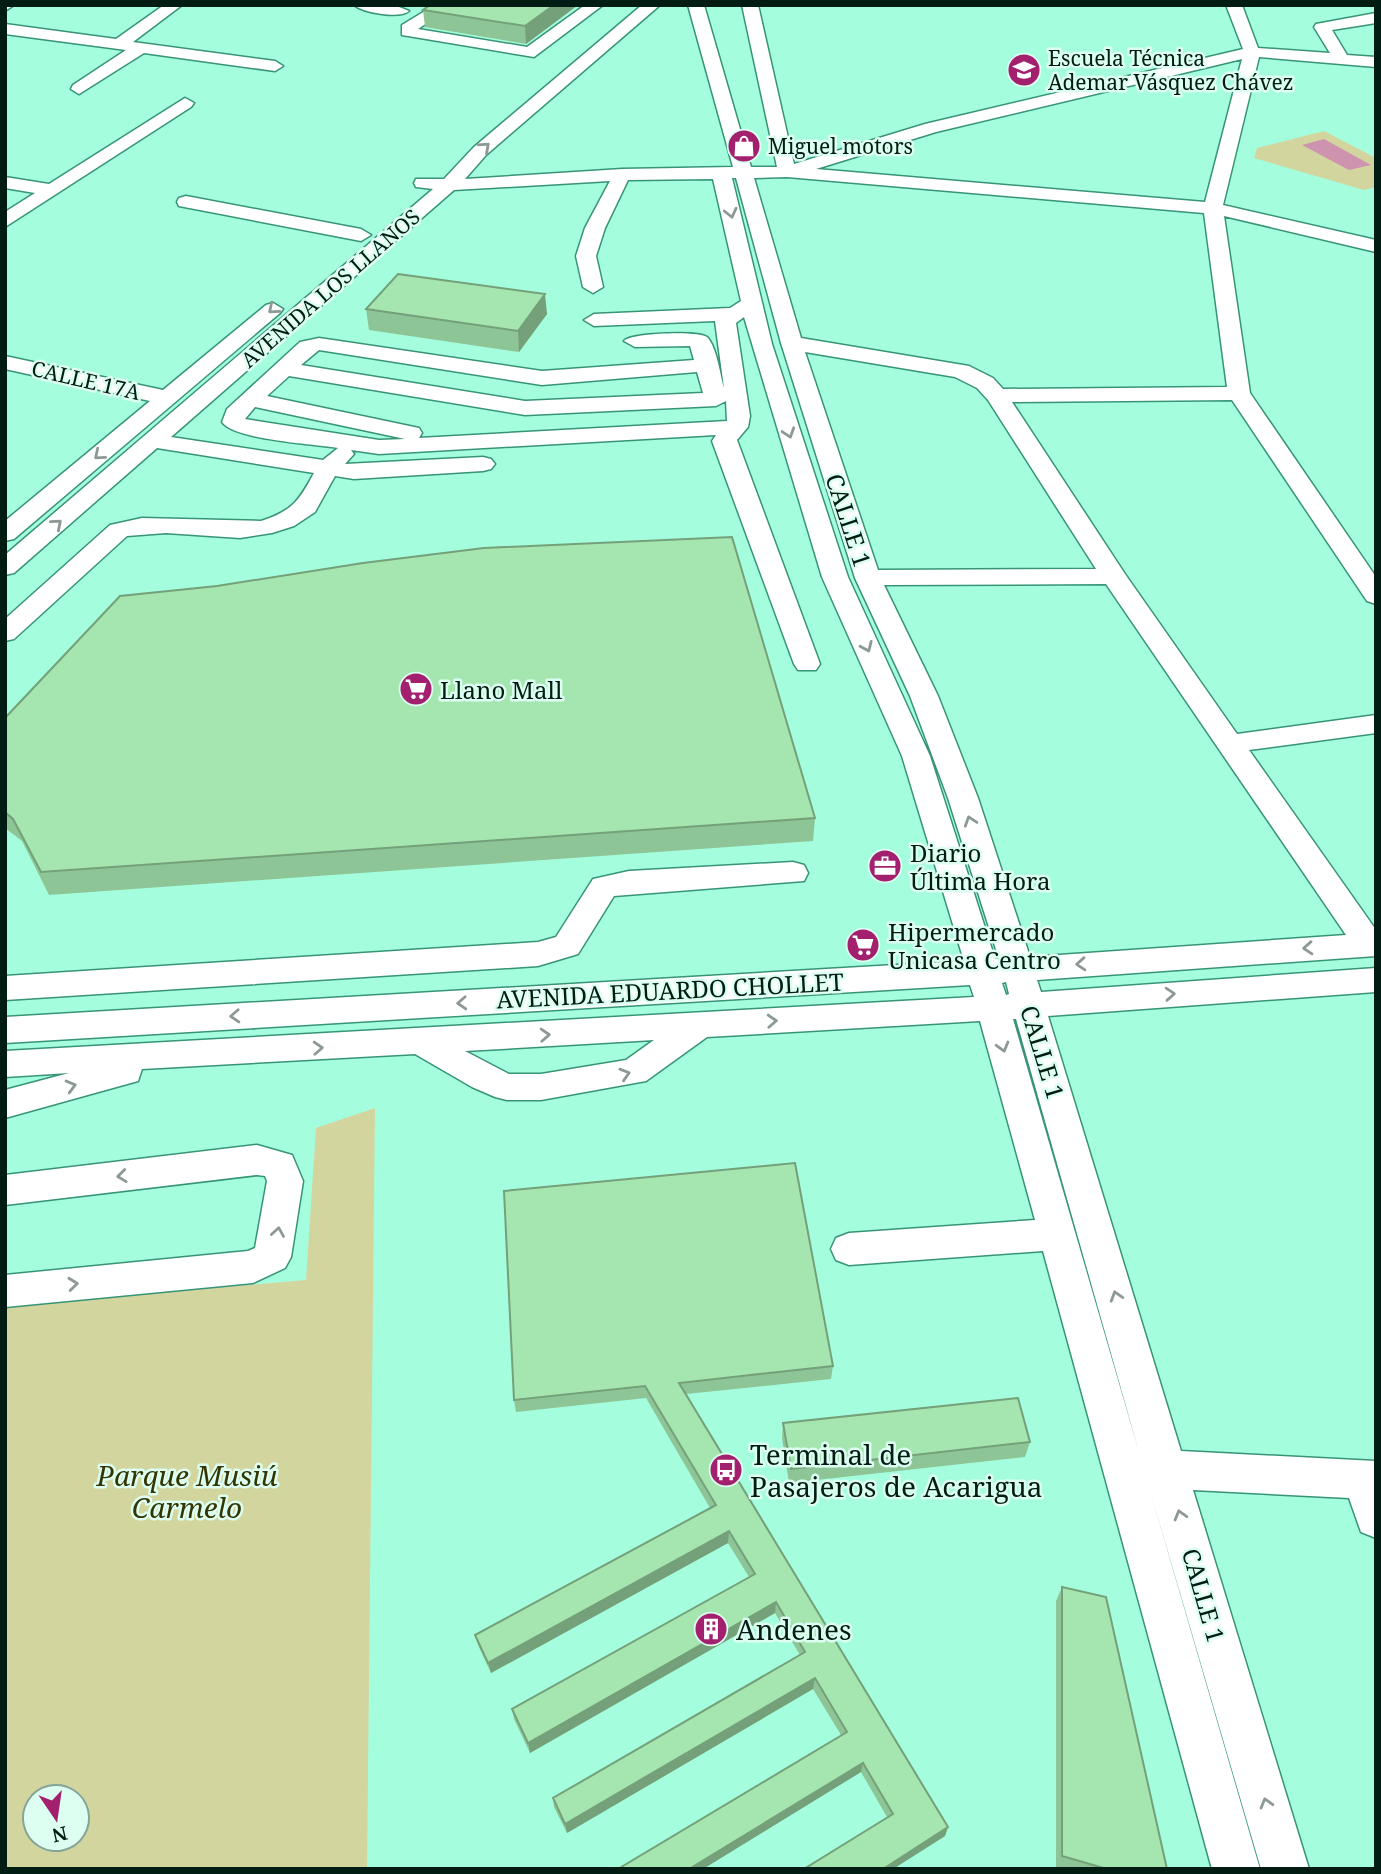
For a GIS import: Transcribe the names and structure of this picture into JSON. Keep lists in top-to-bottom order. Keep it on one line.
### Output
{"streets":{"street":["AVENIDA LOS LLANOS","CALLE 17A","CALLE 1","AVENIDA EDUARDO CHOLLET"]},"crossings":[["AVENIDA LOS LLANOS","CALLE 17A"],["CALLE 1","AVENIDA EDUARDO CHOLLET"]],"parks":["Parque Musiú Carmelo"],"places":{"school or university":["Escuela Técnica Ademar Vásquez Chávez"],"shop":["Miguel motors"],"supermarket":["Llano Mall","Hipermercado Unicasa Centro"],"office":["Diario Última Hora"],"bus stop":["Terminal de Pasajeros de Acarigua"],"building":["Andenes"]},"north":"bottom"}
